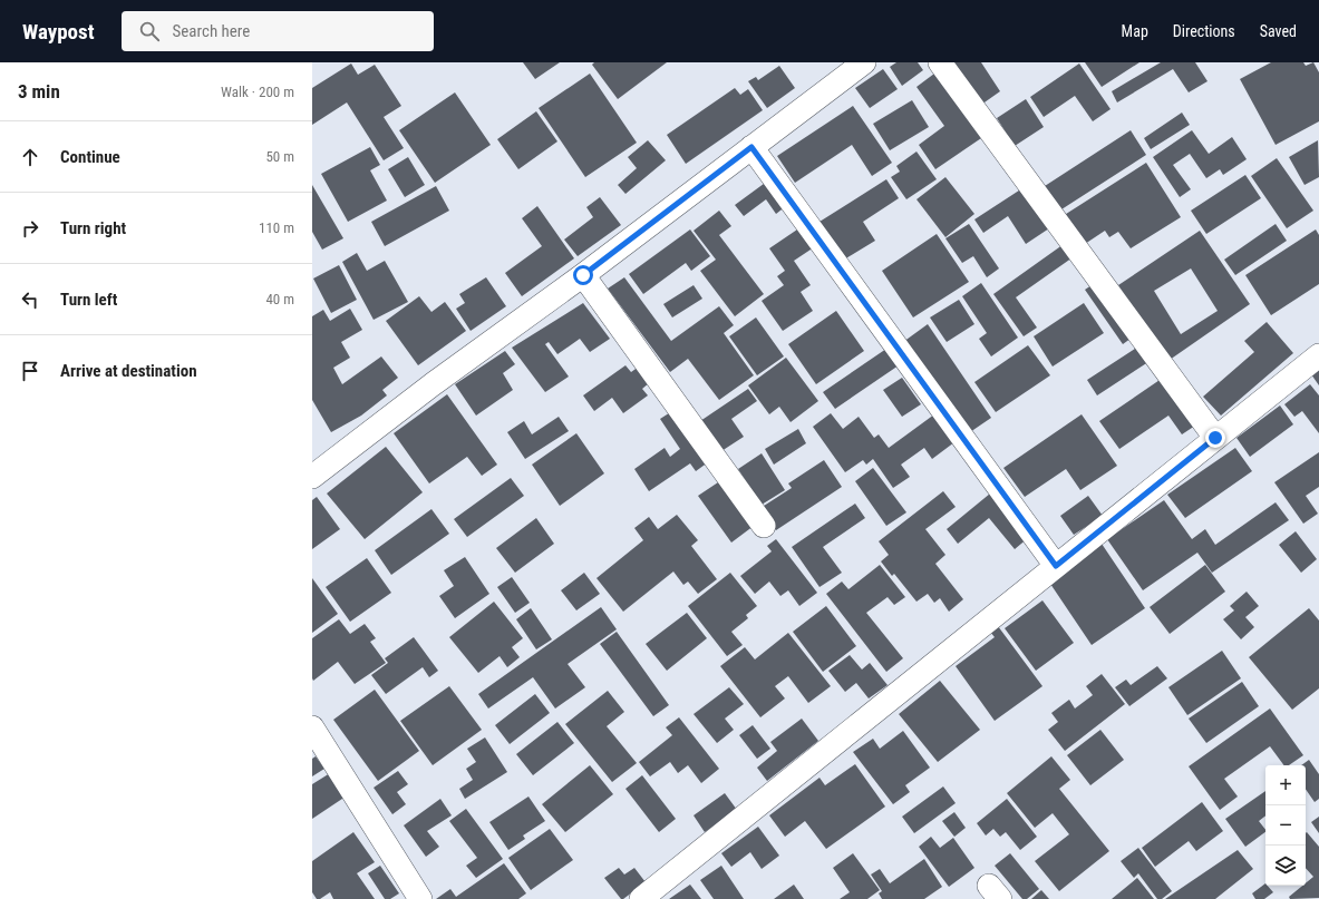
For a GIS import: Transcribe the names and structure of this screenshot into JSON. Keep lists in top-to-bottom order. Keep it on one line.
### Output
{"page":{"header":"Waypost","search":"Search here","nav":["Map","Directions","Saved"],"heading":["3 min","Walk · 200 m"],"list":[["Continue","50 m"],["Turn right","110 m"],["Turn left","40 m"],"Arrive at destination"],"map_buttons":["+","−"]}}
